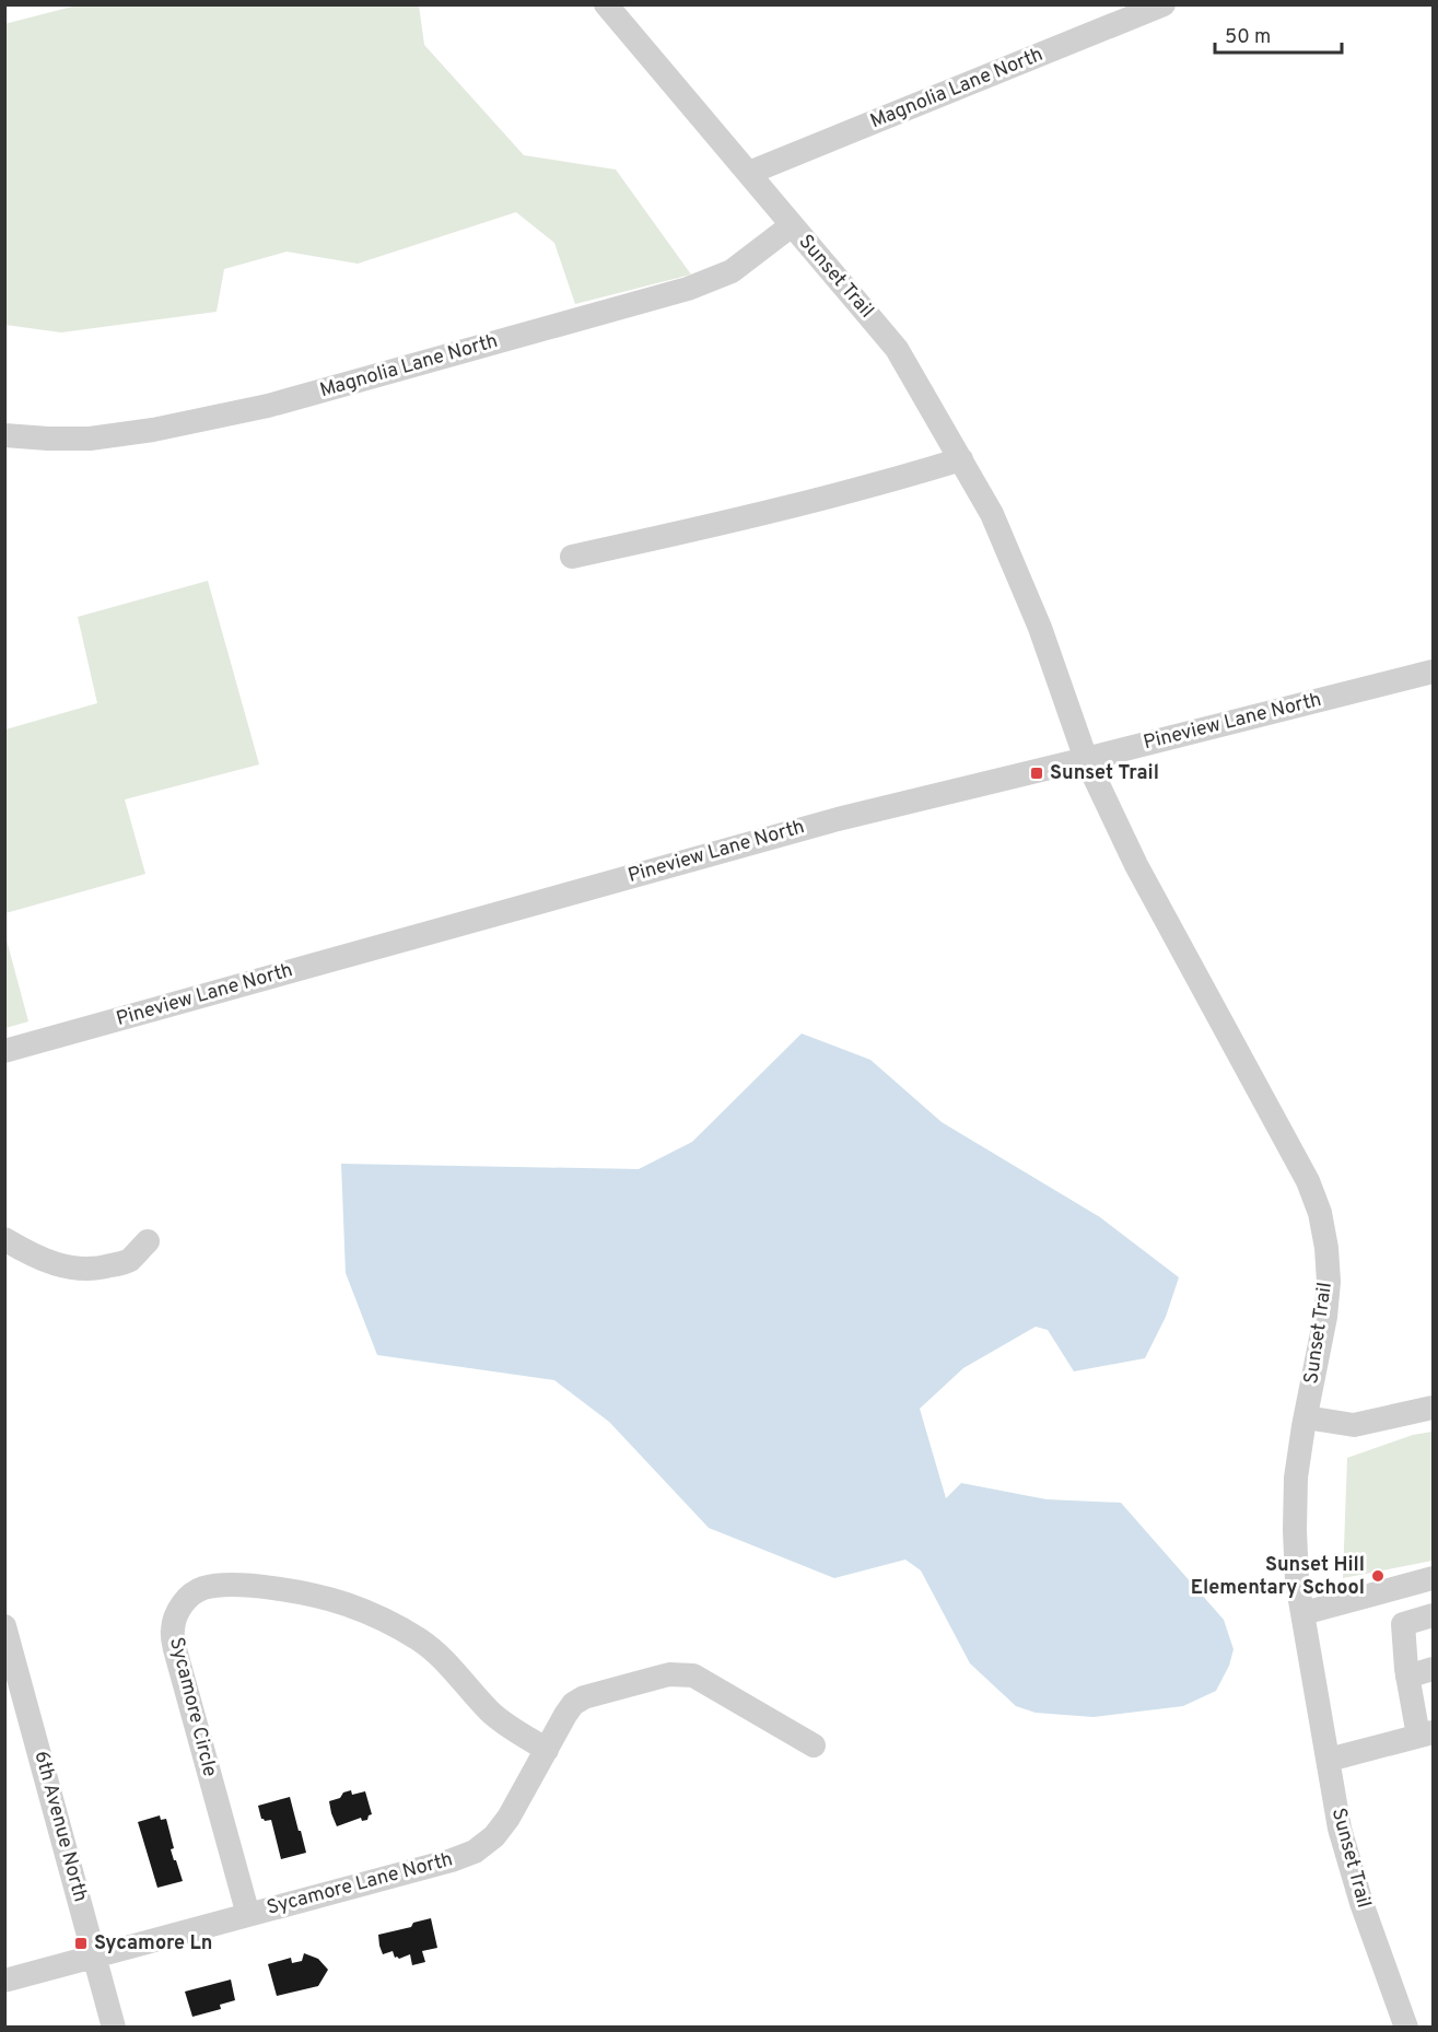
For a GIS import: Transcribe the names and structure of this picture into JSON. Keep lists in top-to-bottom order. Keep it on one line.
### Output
{"streets":{"street":["Magnolia Lane North","Sunset Trail","Pineview Lane North","Sycamore Circle","6th Avenue North","Sycamore Lane North"]},"crossings":[["Magnolia Lane North","Sunset Trail"],["Sunset Trail","Pineview Lane North"],["Sycamore Circle","Sycamore Lane North"],["6th Avenue North","Sycamore Lane North"]],"places":{"transit":["Sunset Trail","Sycamore Ln"],"other":["Sunset Hill Elementary School"]},"scale_bar":"50 m"}
